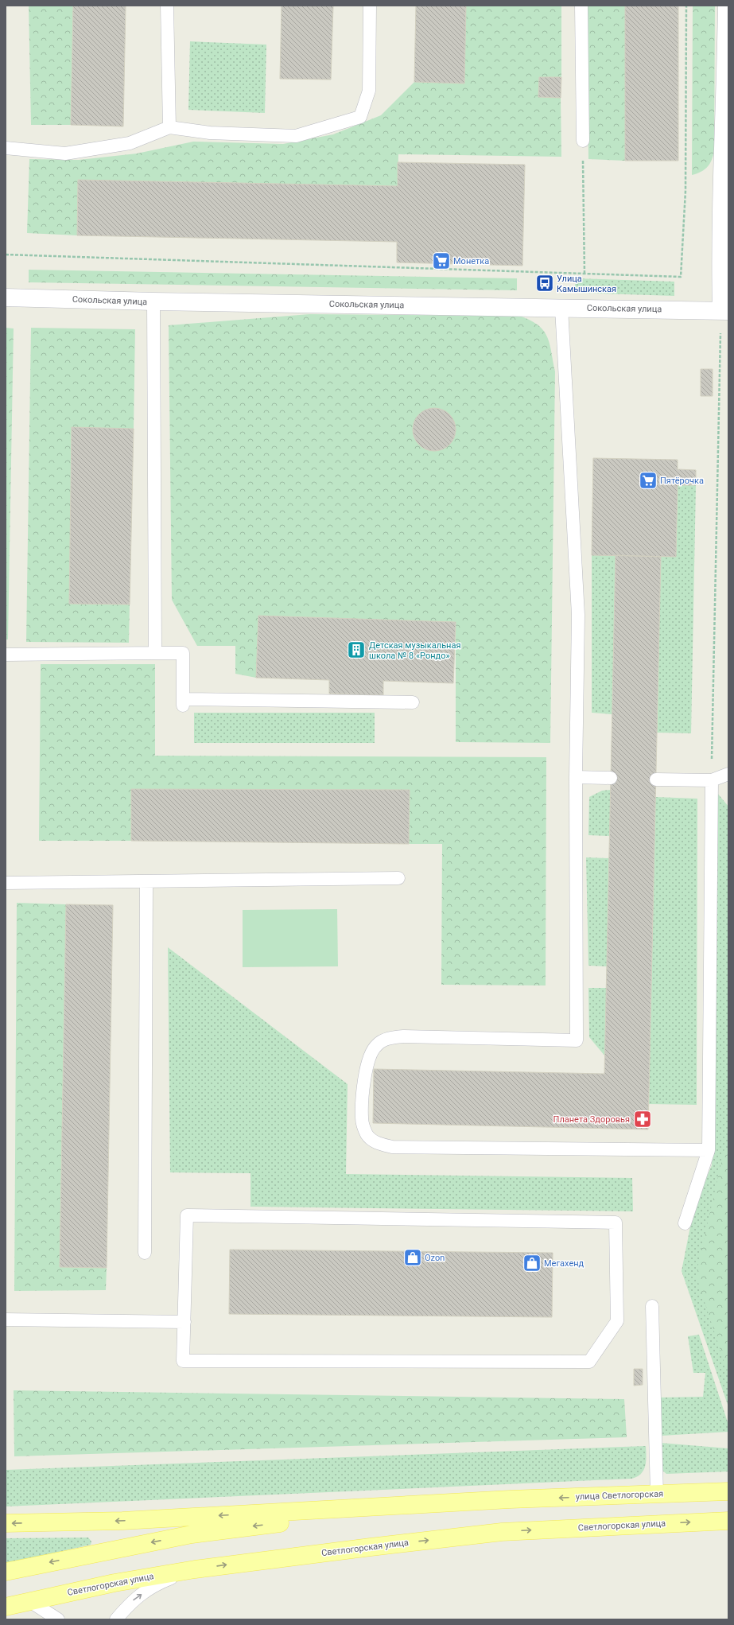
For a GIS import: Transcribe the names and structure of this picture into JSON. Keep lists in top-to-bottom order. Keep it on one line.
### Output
{"streets":{"main road":["улица Светлогорская","Светлогорская улица"],"street":["Сокольская улица"]},"one_way":["улица Светлогорская"],"places":{"supermarket":["Монетка","Пятёрочка"],"bus stop":["Улица Камышинская"],"building":["Детская музыкальная школа № 8 «Рондо»"],"pharmacy":["Планета Здоровья"],"shop":["Ozon","Мегахенд"]}}
